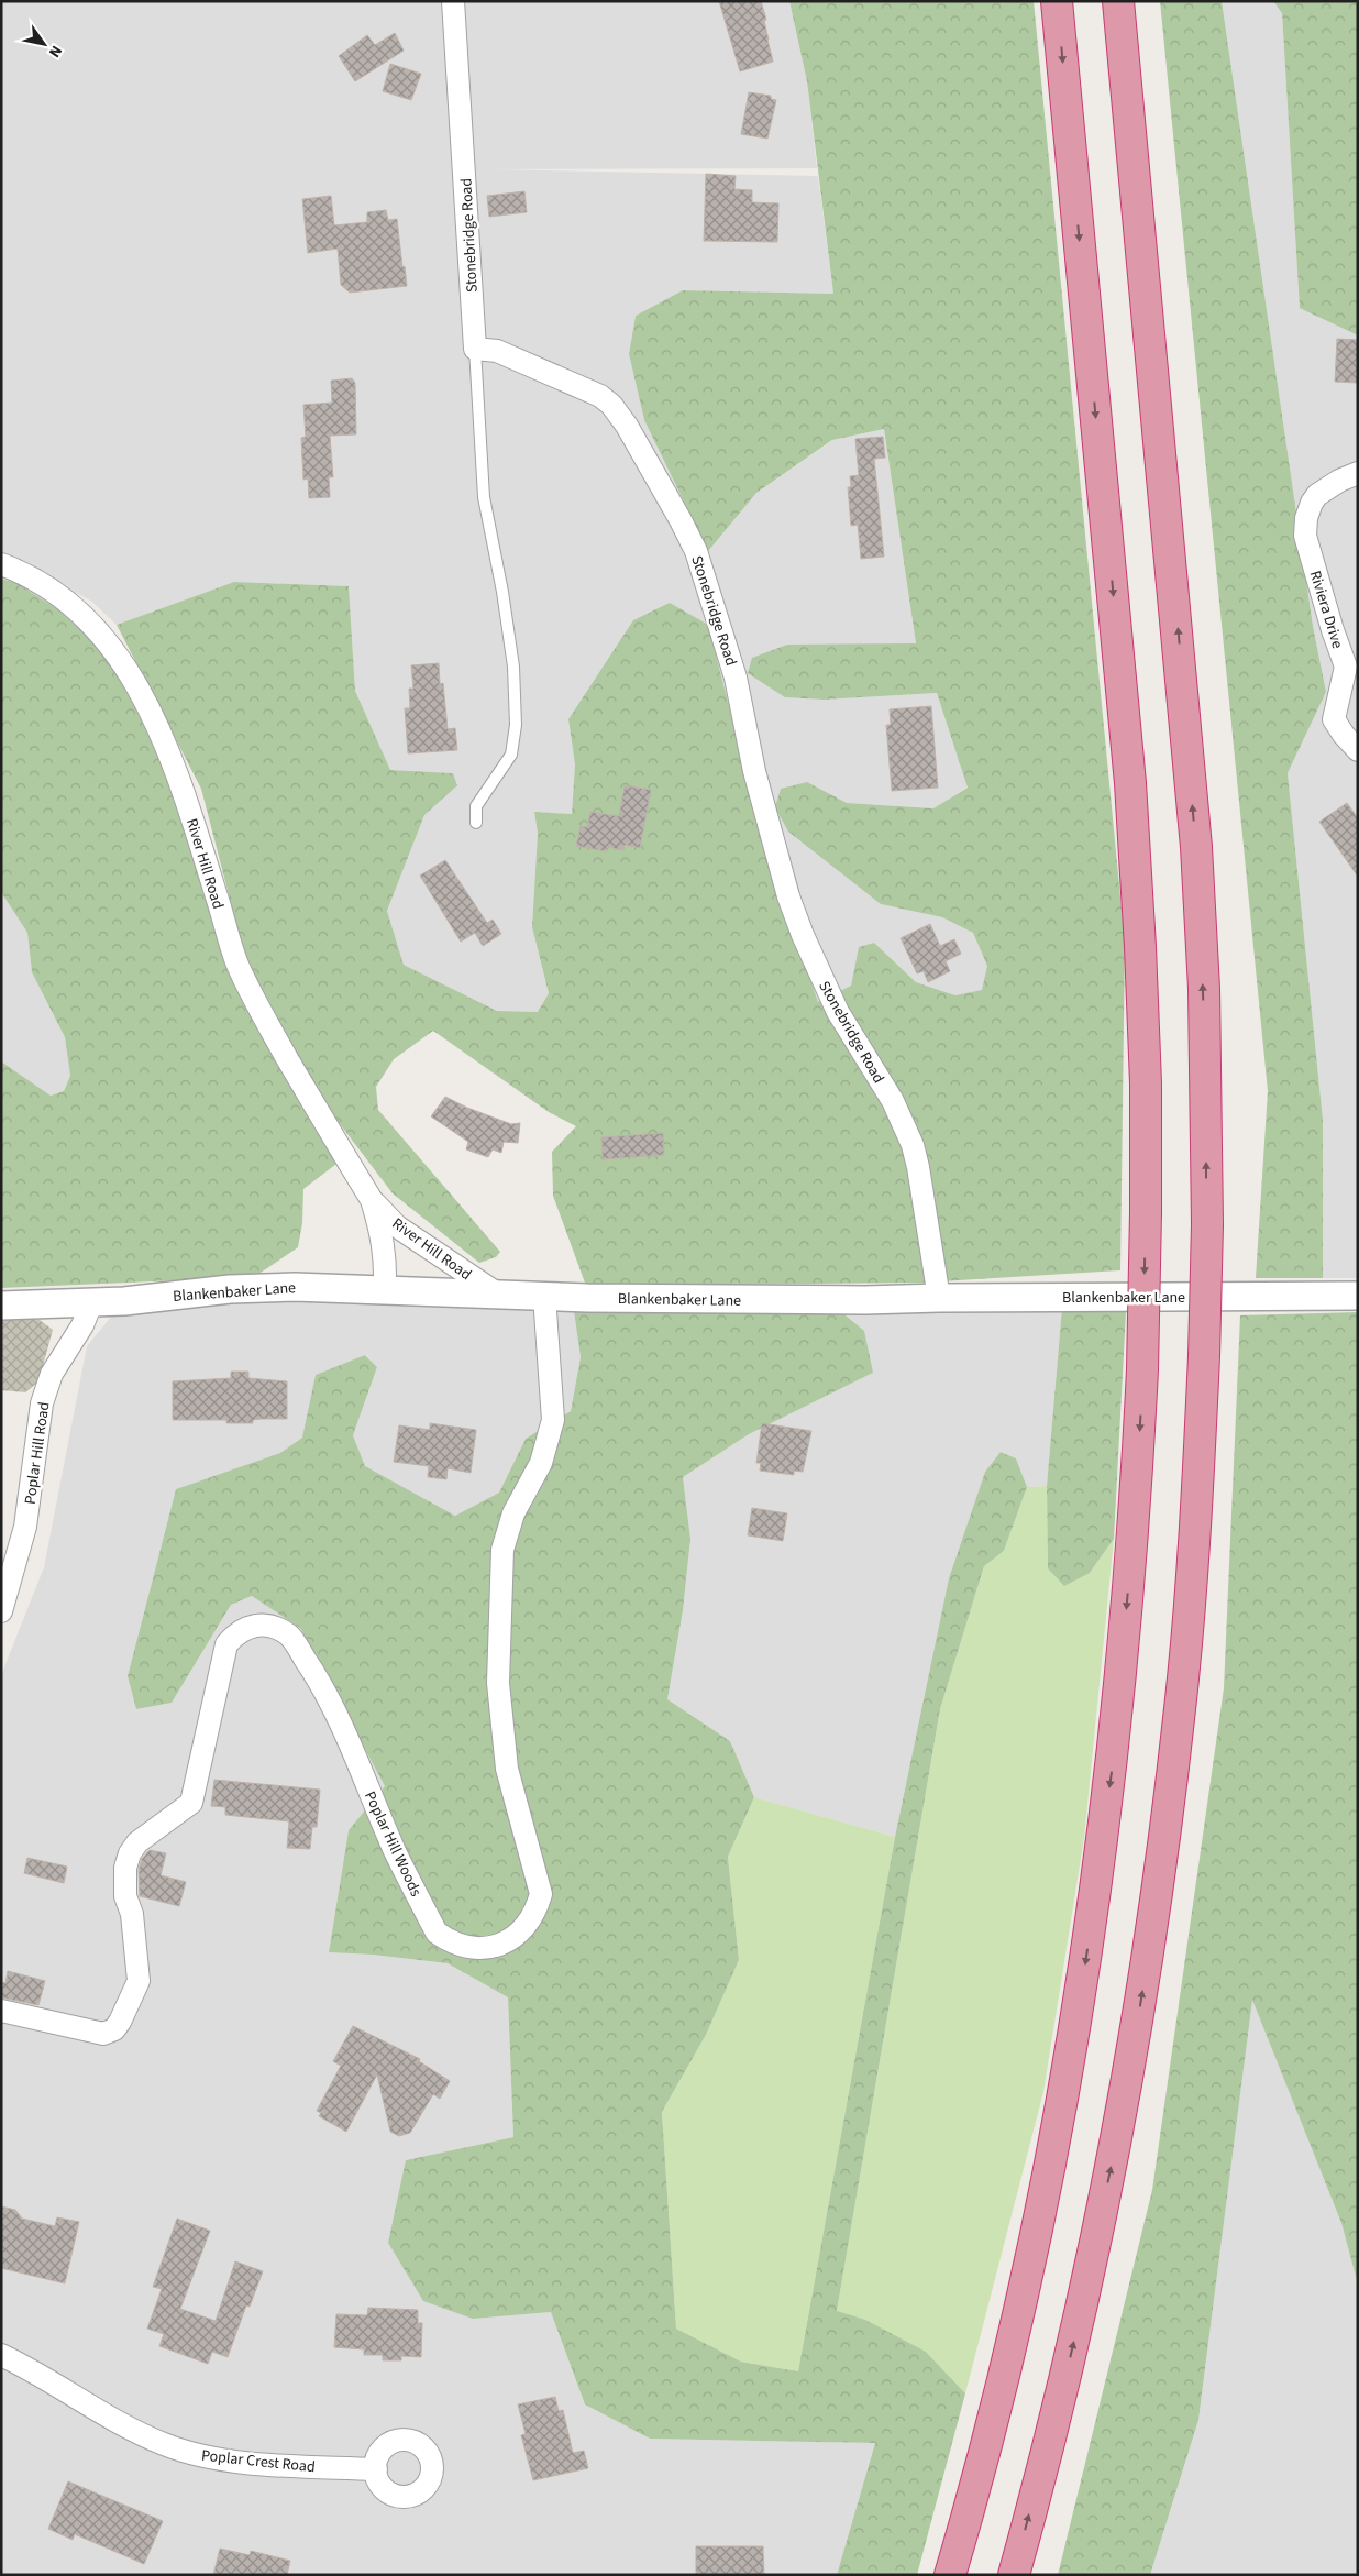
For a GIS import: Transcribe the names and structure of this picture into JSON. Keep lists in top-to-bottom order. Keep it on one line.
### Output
{"streets":{"street":["Stonebridge Road","Riviera Drive","River Hill Road","Blankenbaker Lane","Poplar Hill Road","Poplar Hill Woods","Poplar Crest Road"]},"crossings":[["Stonebridge Road","Blankenbaker Lane"],["River Hill Road","Blankenbaker Lane"],["Blankenbaker Lane","Poplar Hill Road"],["Blankenbaker Lane","Poplar Hill Woods"]],"north":"bottom right"}
